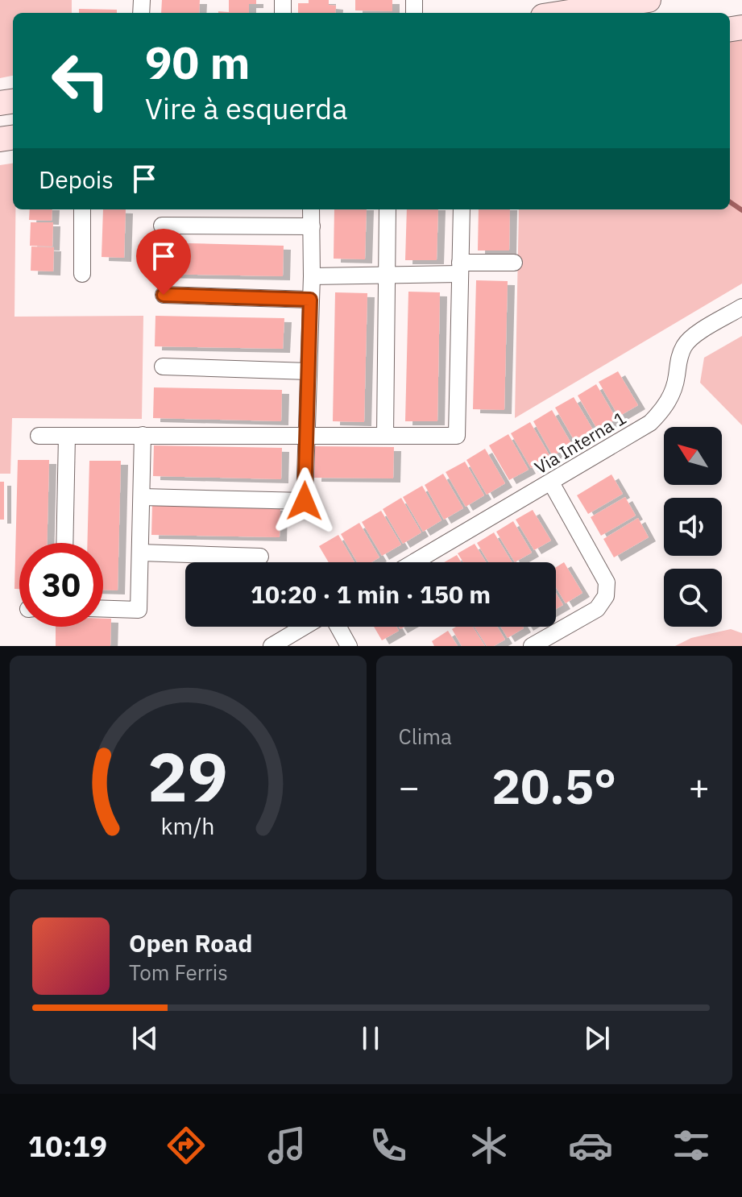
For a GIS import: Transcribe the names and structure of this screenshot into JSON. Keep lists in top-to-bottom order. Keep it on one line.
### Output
{"streets":{"street":["Via Interna 1"]},"north":"top left","page":{"turn":["90 m","Vire à esquerda"],"then":"Depois","limit":"30","trip":"10:20 · 1 min · 150 m","tile":"Clima","heat":["−","20.5°","+"],"song":["Open Road","Tom Ferris"],"tabs":"10:19","gauge":["29","km/h"]}}
